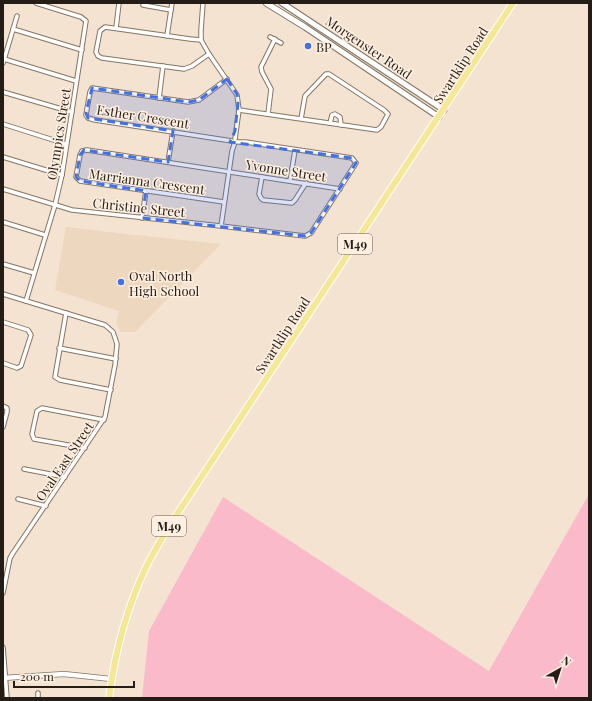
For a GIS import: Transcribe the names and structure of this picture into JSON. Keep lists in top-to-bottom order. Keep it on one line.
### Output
{"streets":{"main road":["Morgenster Road","Swartklip Road","M49"],"street":["Esther Crescent","Olympics Street","Yvonne Street","Marrianna Crescent","Christine Street","Oval East Street"]},"crossings":[["Morgenster Road","Swartklip Road"],["Esther Crescent","Yvonne Street"],["Esther Crescent","Christine Street"],["Olympics Street","Christine Street"],["Yvonne Street","Marrianna Crescent"],["Yvonne Street","Christine Street"]],"places":["BP","Oval North High School"],"scale_bar":"200 m","north":"top right"}
